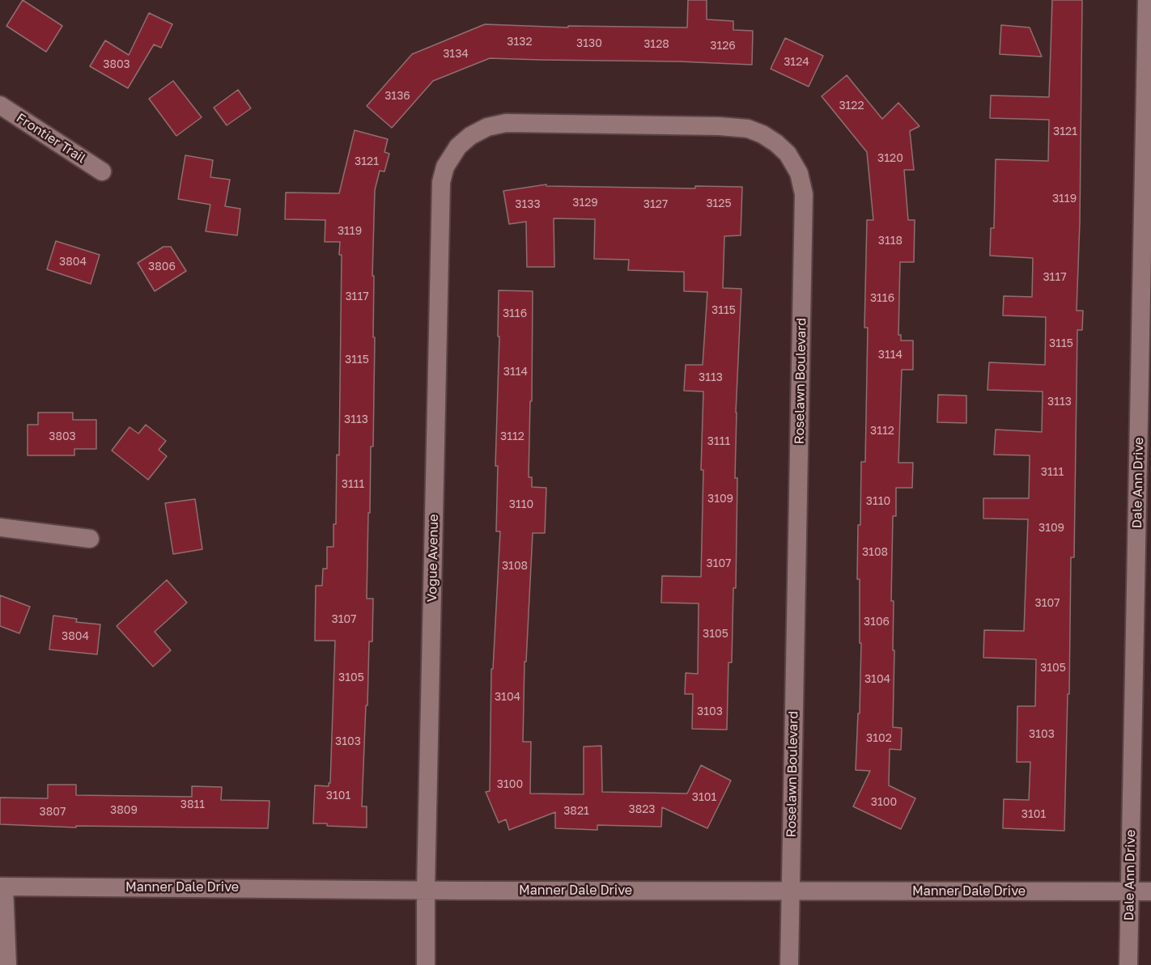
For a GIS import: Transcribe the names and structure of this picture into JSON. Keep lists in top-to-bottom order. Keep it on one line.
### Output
{"streets":{"street":["Frontier Trail","Roselawn Boulevard","Dale Ann Drive","Vogue Avenue","Manner Dale Drive"]},"crossings":[["Roselawn Boulevard","Vogue Avenue"],["Roselawn Boulevard","Manner Dale Drive"],["Dale Ann Drive","Manner Dale Drive"],["Vogue Avenue","Manner Dale Drive"]],"house_numbers":["3132","3130","3128","3126","3134","3124","3803","3136","3122","3121","3120","3121","3119","3129","3125","3133","3127","3119","3118","3804","3806","3117","3117","3116","3115","3116","3115","3114","3115","3114","3113","3113","3113","3112","3803","3112","3111","3111","3111","3109","3110","3110","3109","3108","3107","3108","3107","3107","3106","3105","3804","3105","3105","3104","3104","3103","3103","3102","3103","3100","3101","3101","3100","3811","3823","3809","3821","3807","3101"]}
